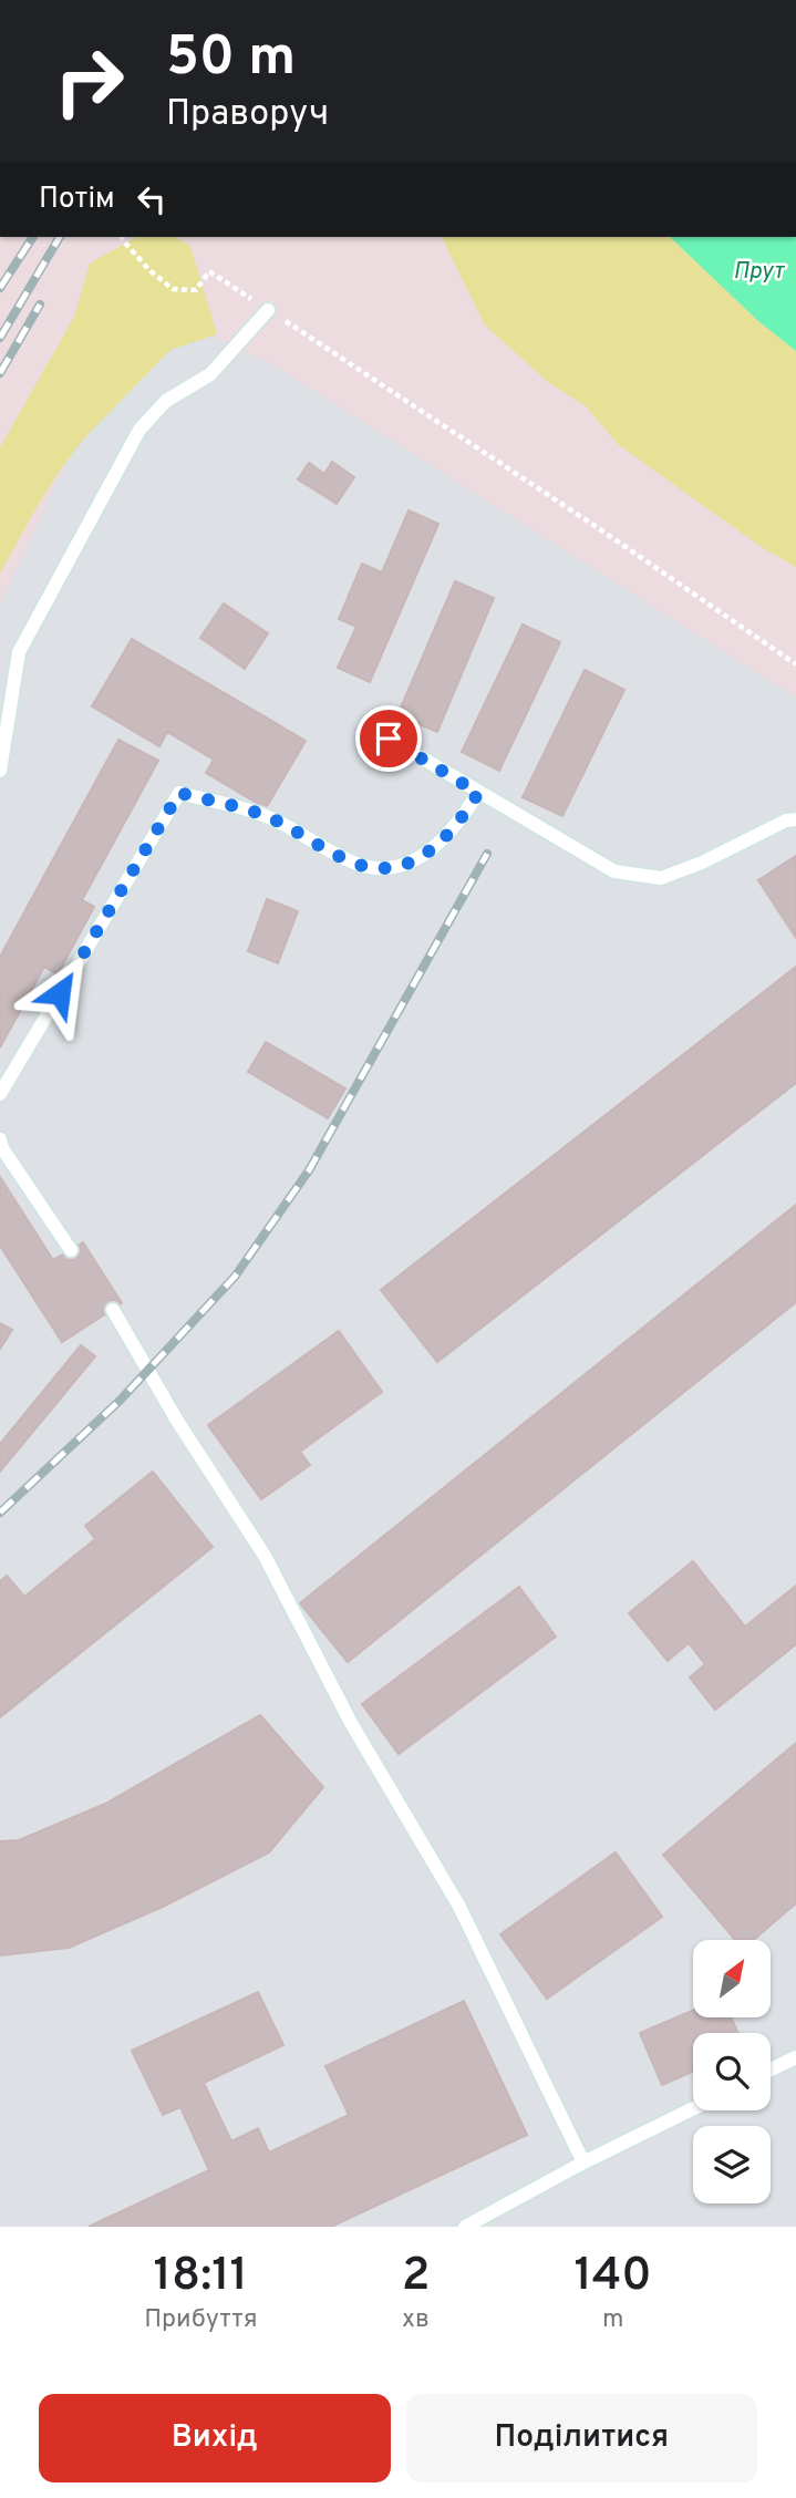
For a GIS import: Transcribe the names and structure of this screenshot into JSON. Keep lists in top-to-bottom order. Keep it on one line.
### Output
{"water":["Прут"],"north":"top right","page":{"turn":["50 m","Праворуч"],"then":"Потім","eta":["18:11","Прибуття","2","хв","140","m"],"buttons":["Вихід","Поділитися"]}}
